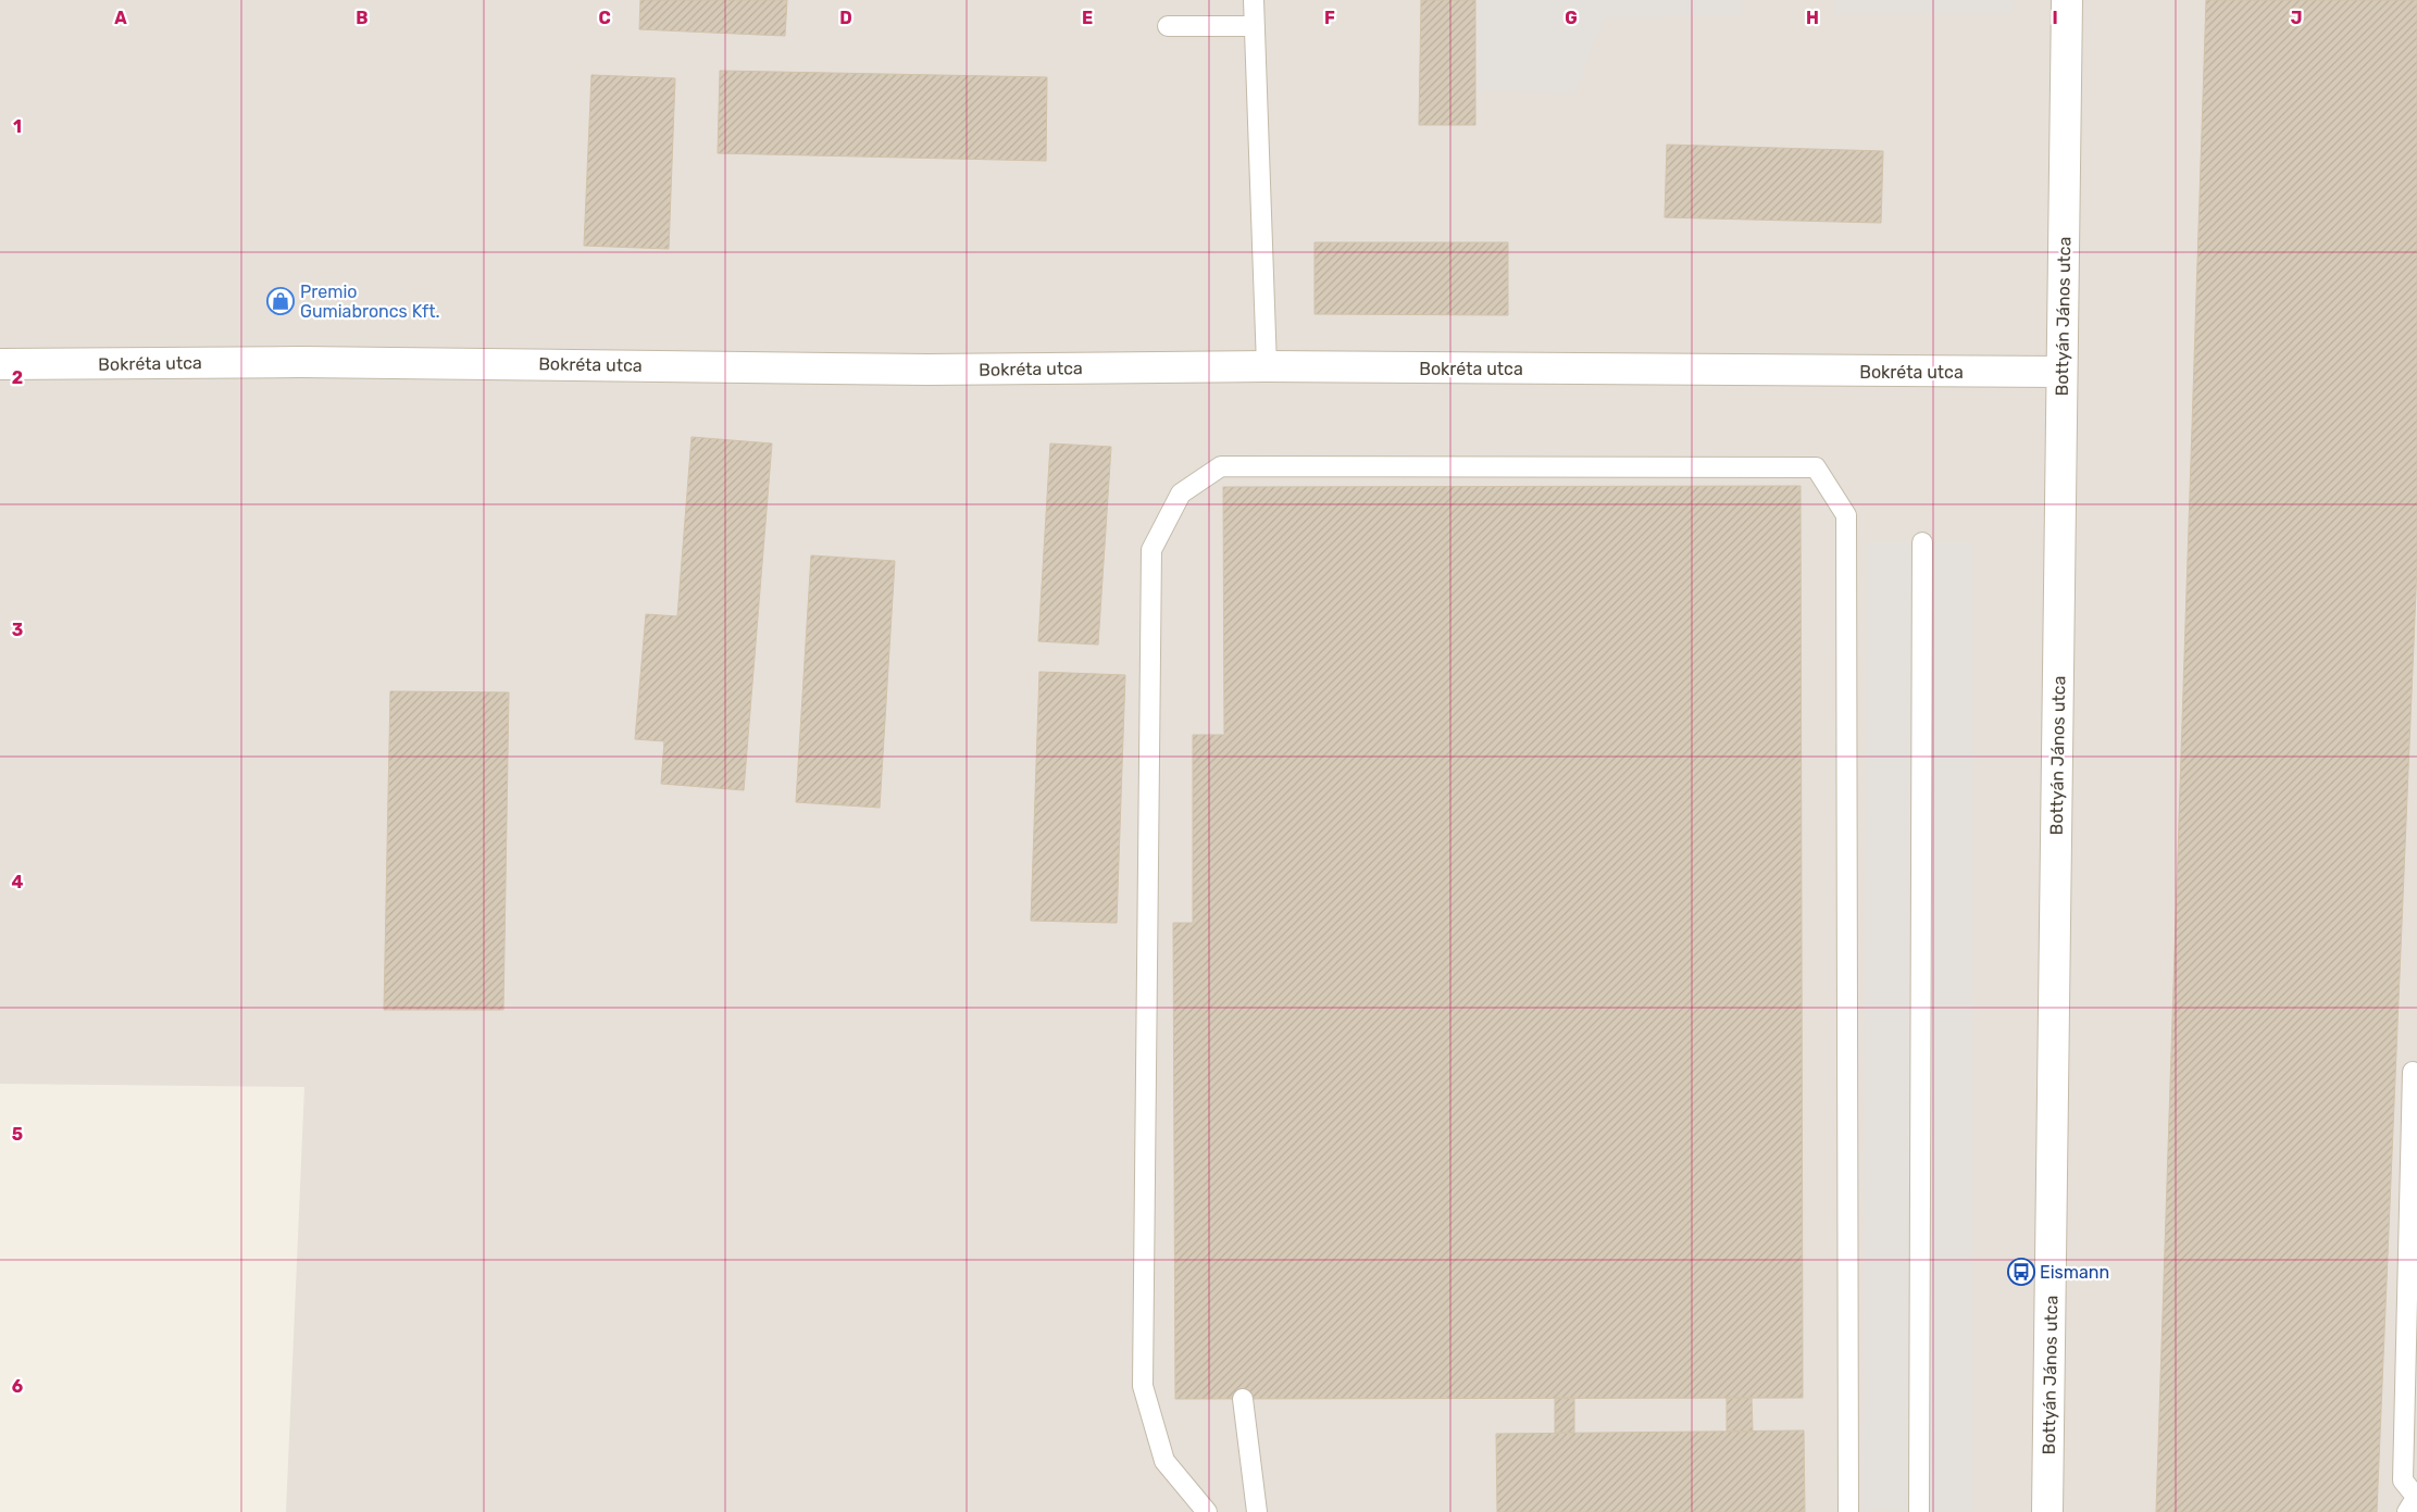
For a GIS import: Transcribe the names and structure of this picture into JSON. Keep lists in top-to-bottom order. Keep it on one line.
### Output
{"streets":{"street":["Bottyán János utca","Bokréta utca"]},"crossings":[["Bottyán János utca","Bokréta utca"]],"places":{"shop":["Premio Gumiabroncs Kft."],"bus stop":["Eismann"]},"grid":{"columns":["A","B","C","D","E","F","G","H","I","J"],"rows":["1","2","3","4","5","6"]}}
